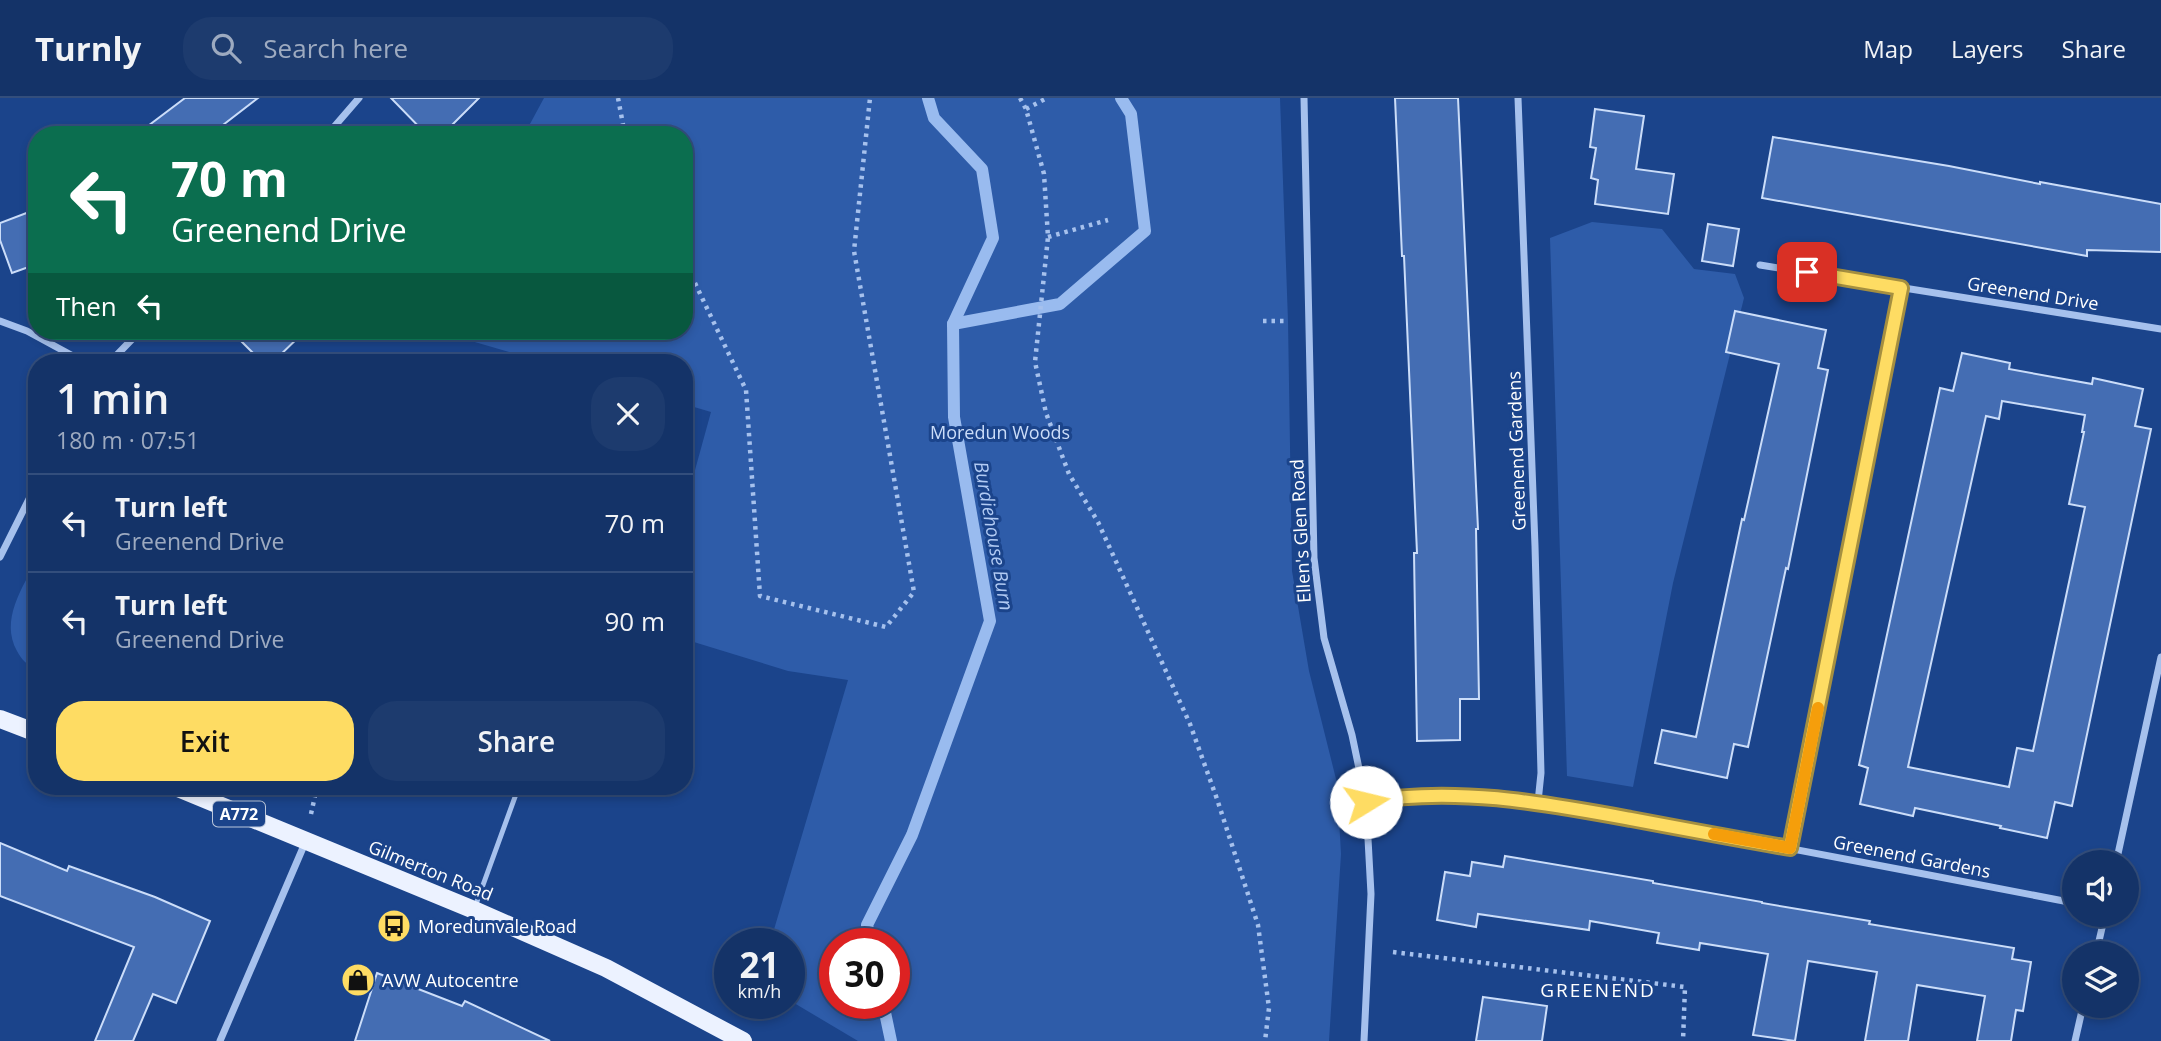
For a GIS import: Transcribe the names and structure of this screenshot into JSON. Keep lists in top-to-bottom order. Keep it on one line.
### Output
{"streets":{"main road":["A772","Gilmerton Road"],"street":["Greenend Drive","Greenend Gardens","Ellen's Glen Road"]},"crossings":[["Greenend Gardens","Ellen's Glen Road"]],"districts":["GREENEND"],"water":["Burdiehouse Burn"],"parks":["Moredun Woods"],"places":{"bus stop":["Moredunvale Road"],"shop":["AVW Autocentre"]},"page":{"header":"Turnly","search":"Search here","nav":["Map","Layers","Share"],"turn":["70 m","Greenend Drive"],"then":"Then","heading":["1 min","180 m · 07:51"],"list":[{"name":"Turn left","note":"Greenend Drive","value":"70 m"},{"name":"Turn left","note":"Greenend Drive","value":"90 m"}],"buttons":["Exit","Share"],"speed":"21 km/h","limit":"30"}}
